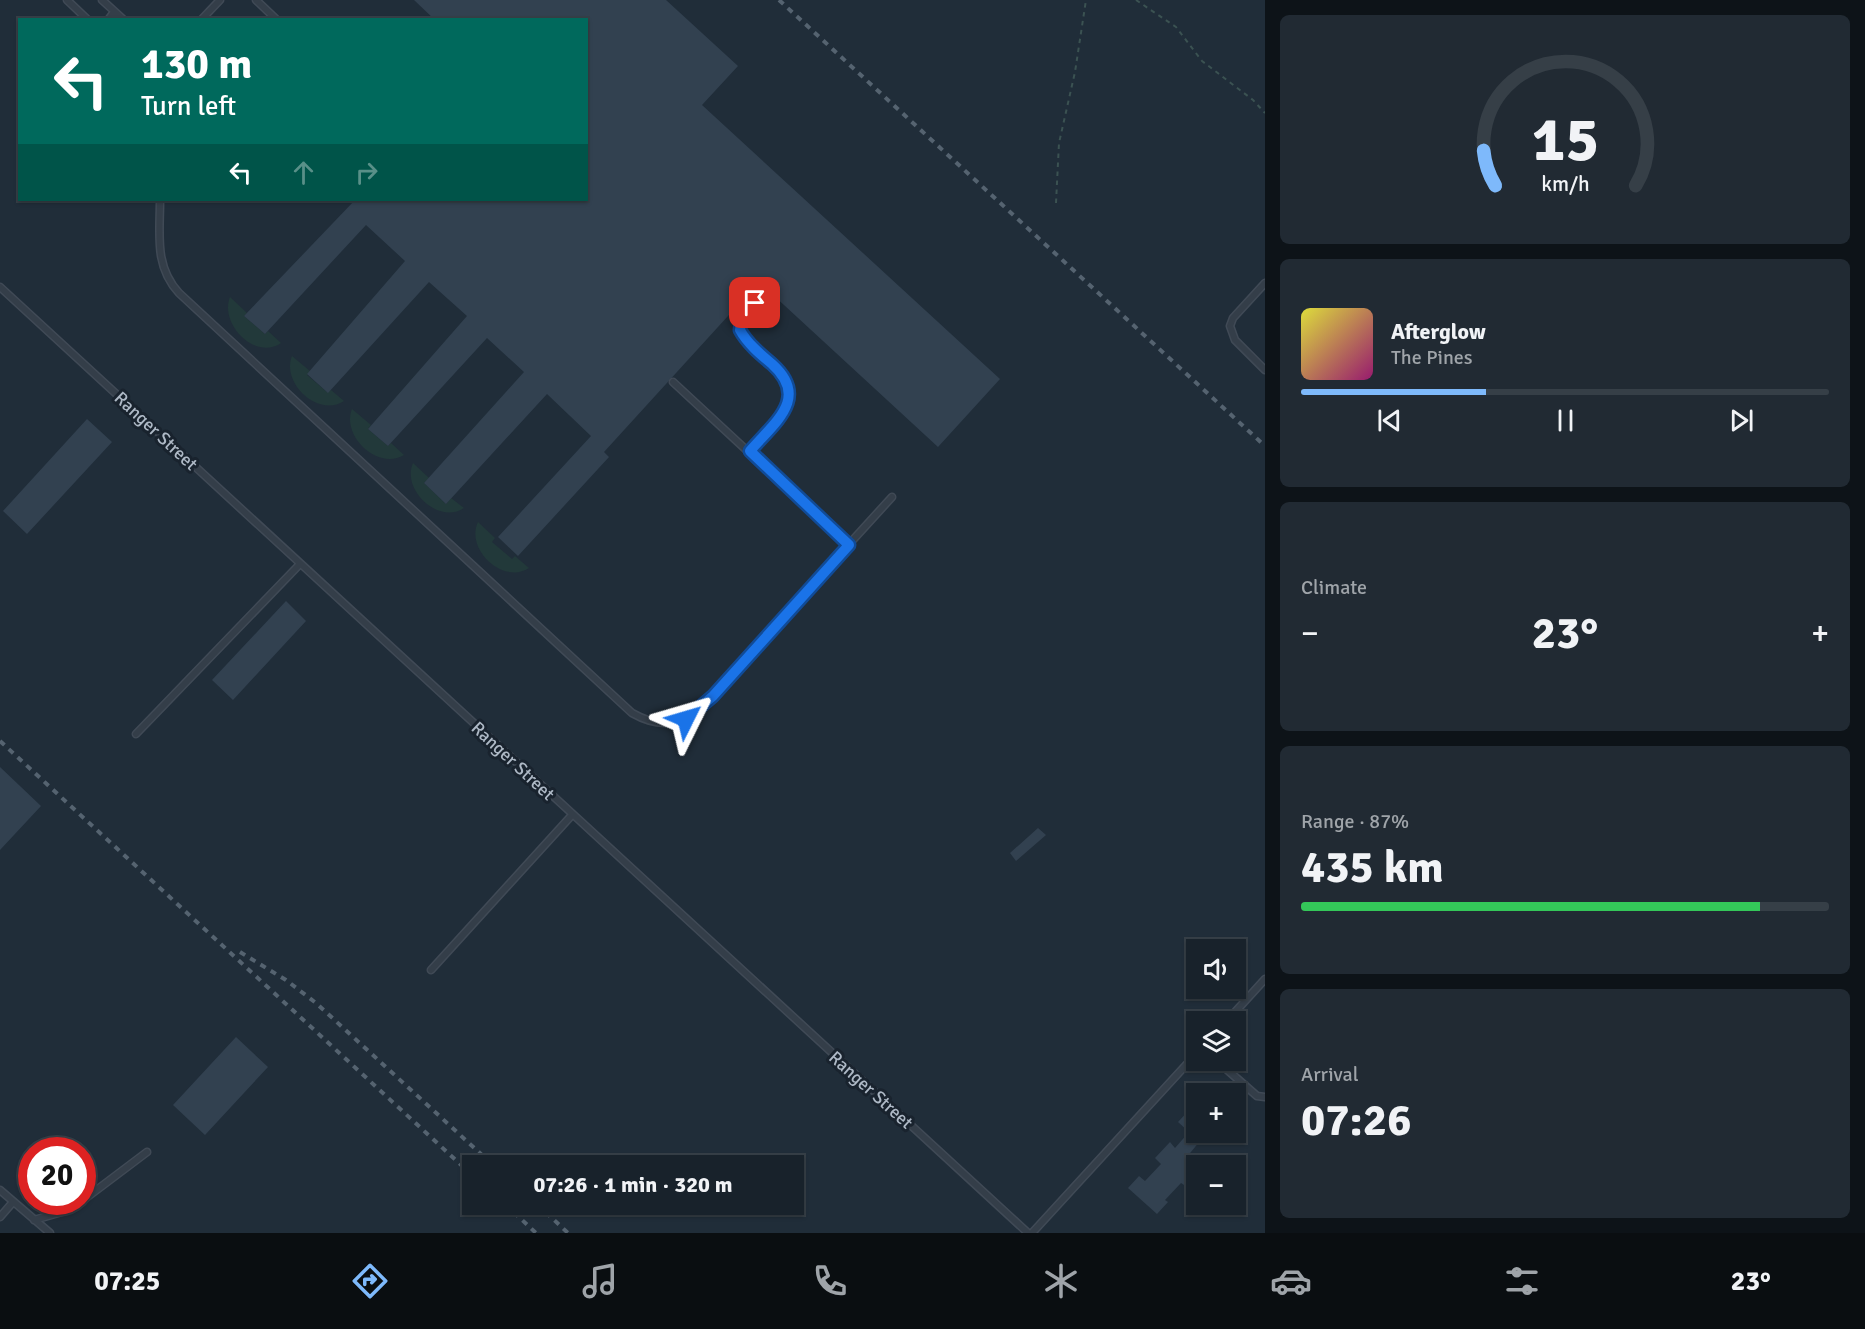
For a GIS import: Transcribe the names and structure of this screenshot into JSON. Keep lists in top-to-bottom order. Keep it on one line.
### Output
{"streets":{"lane":["Ranger Street"]},"page":{"turn":["130 m","Turn left"],"song":["Afterglow","The Pines"],"tile":["Climate",["Range · 87%","435 km"],["Arrival","07:26"]],"heat":["−","23°","+"],"map_buttons":["+","−"],"limit":"20","trip":"07:26 · 1 min · 320 m","tabs":["07:25","23°"],"gauge":["15","km/h"]}}
